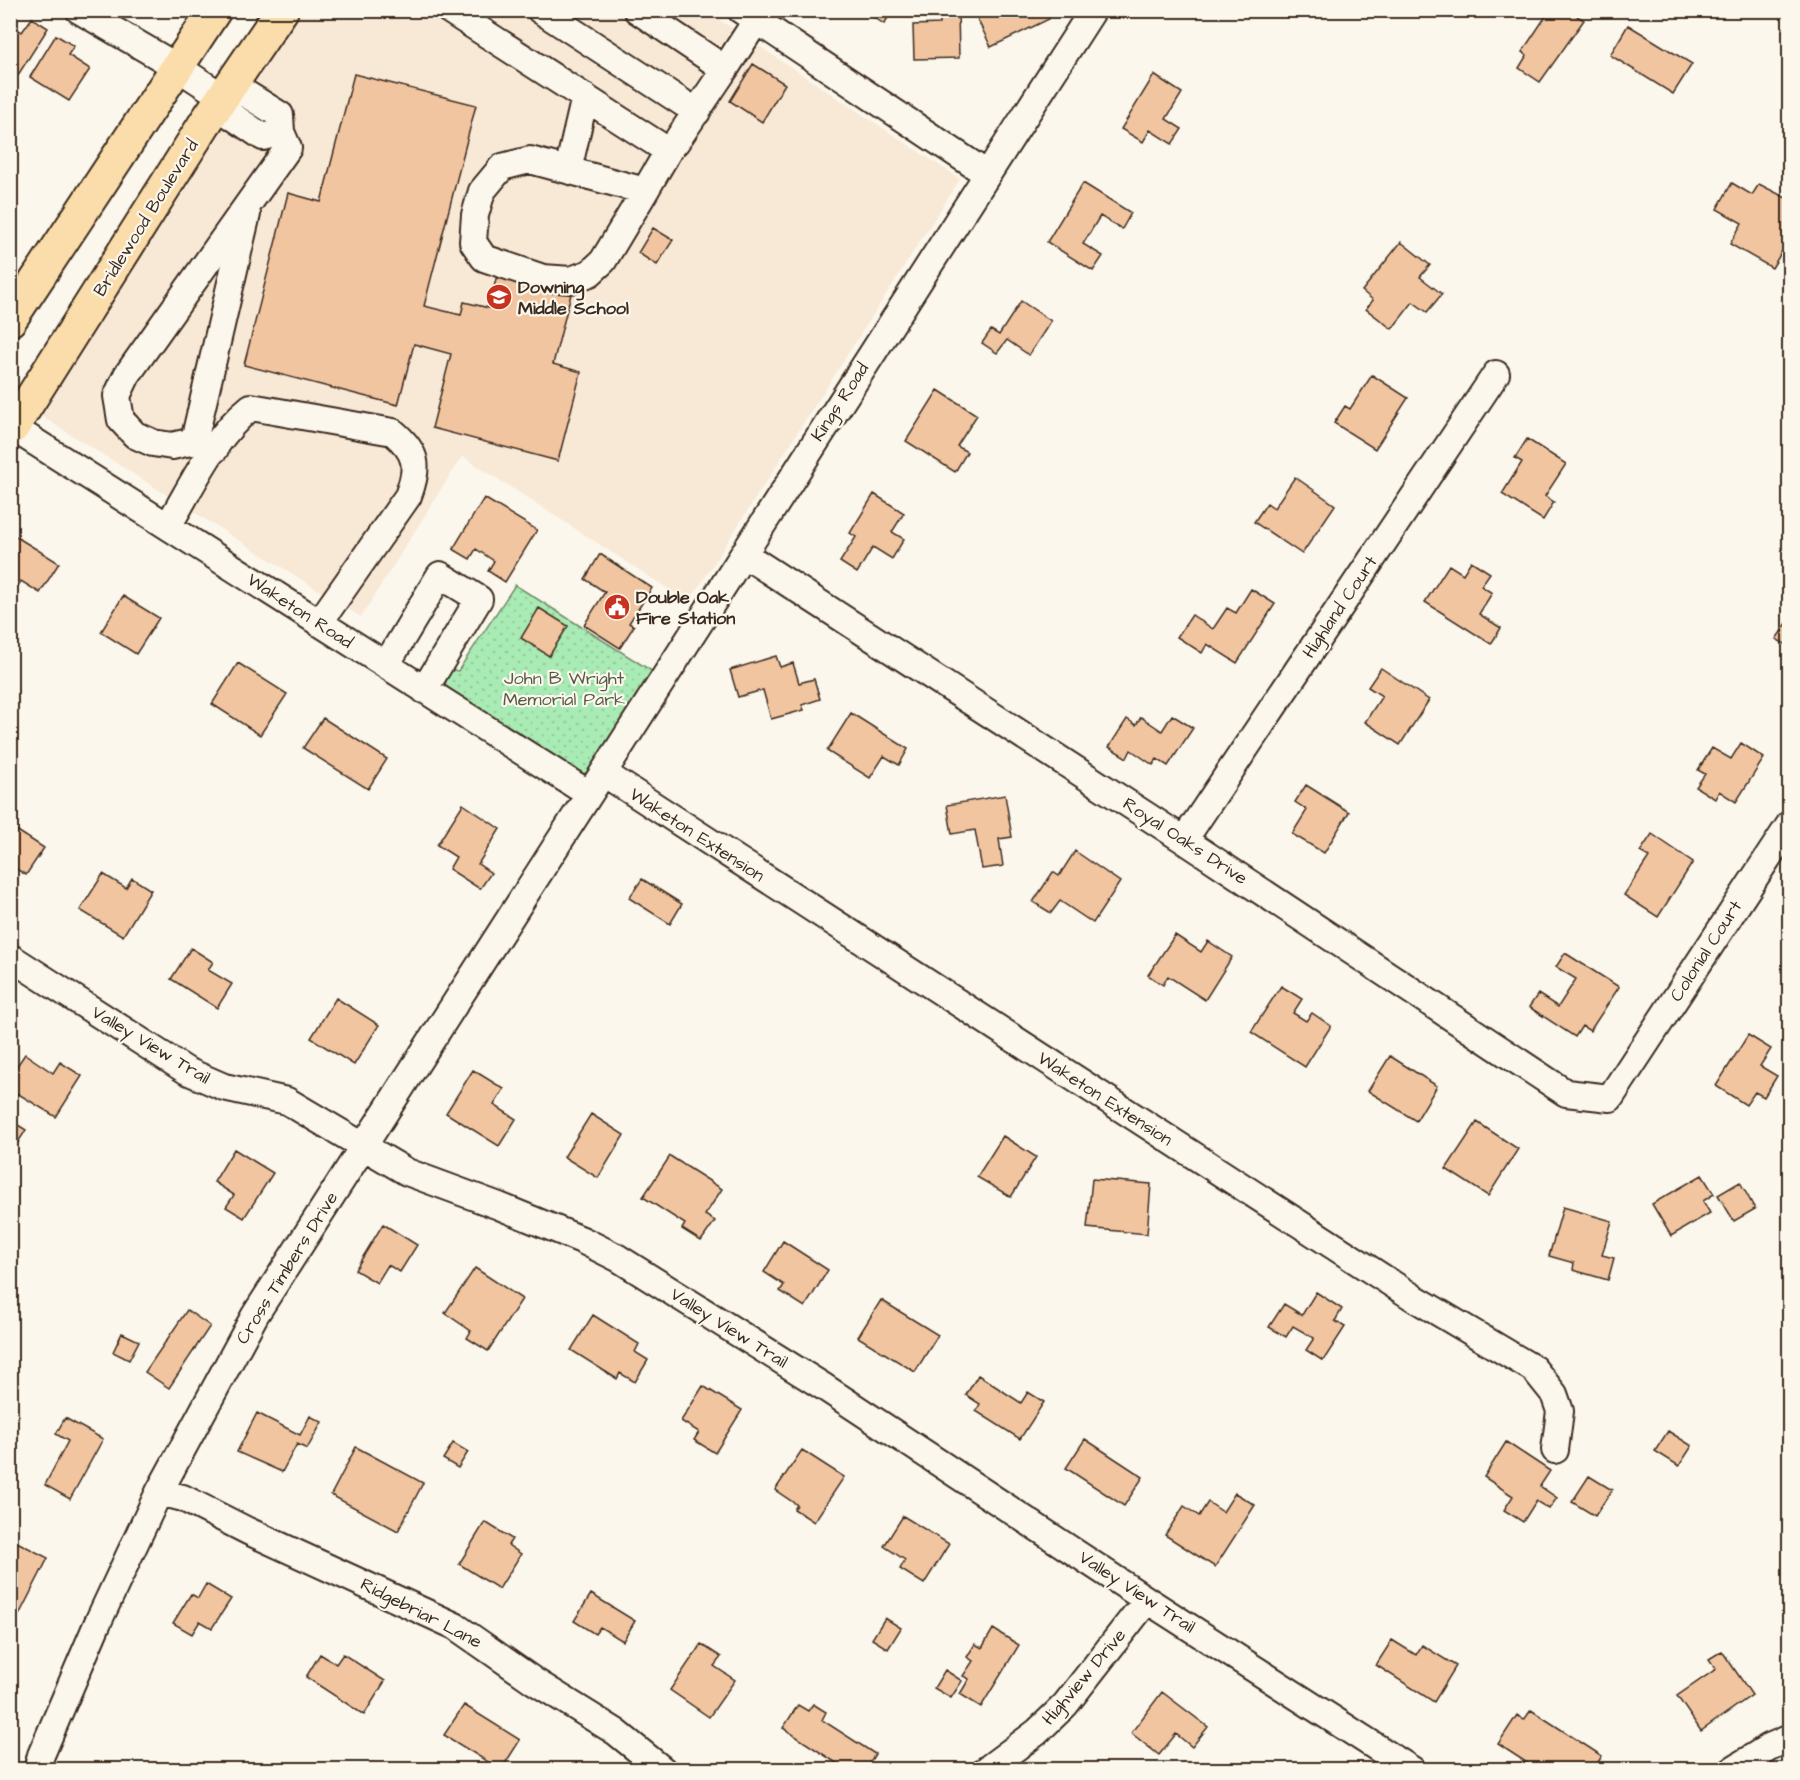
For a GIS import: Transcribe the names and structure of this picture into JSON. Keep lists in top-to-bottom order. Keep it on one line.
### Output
{"streets":{"main road":["Bridlewood Boulevard"],"street":["Kings Road","Highland Court","Waketon Road","Waketon Extension","Royal Oaks Drive","Colonial Court","Valley View Trail","Cross Timbers Drive","Ridgebriar Lane","Highview Drive"]},"crossings":[["Bridlewood Boulevard","Waketon Road"],["Kings Road","Waketon Road"],["Kings Road","Waketon Extension"],["Kings Road","Royal Oaks Drive"],["Kings Road","Cross Timbers Drive"],["Highland Court","Royal Oaks Drive"],["Waketon Road","Cross Timbers Drive"],["Royal Oaks Drive","Colonial Court"],["Valley View Trail","Cross Timbers Drive"],["Valley View Trail","Highview Drive"],["Cross Timbers Drive","Ridgebriar Lane"]],"parks":["John B Wright Memorial Park"],"places":{"school or university":["Downing Middle School"],"public building":["Double Oak Fire Station"]}}
